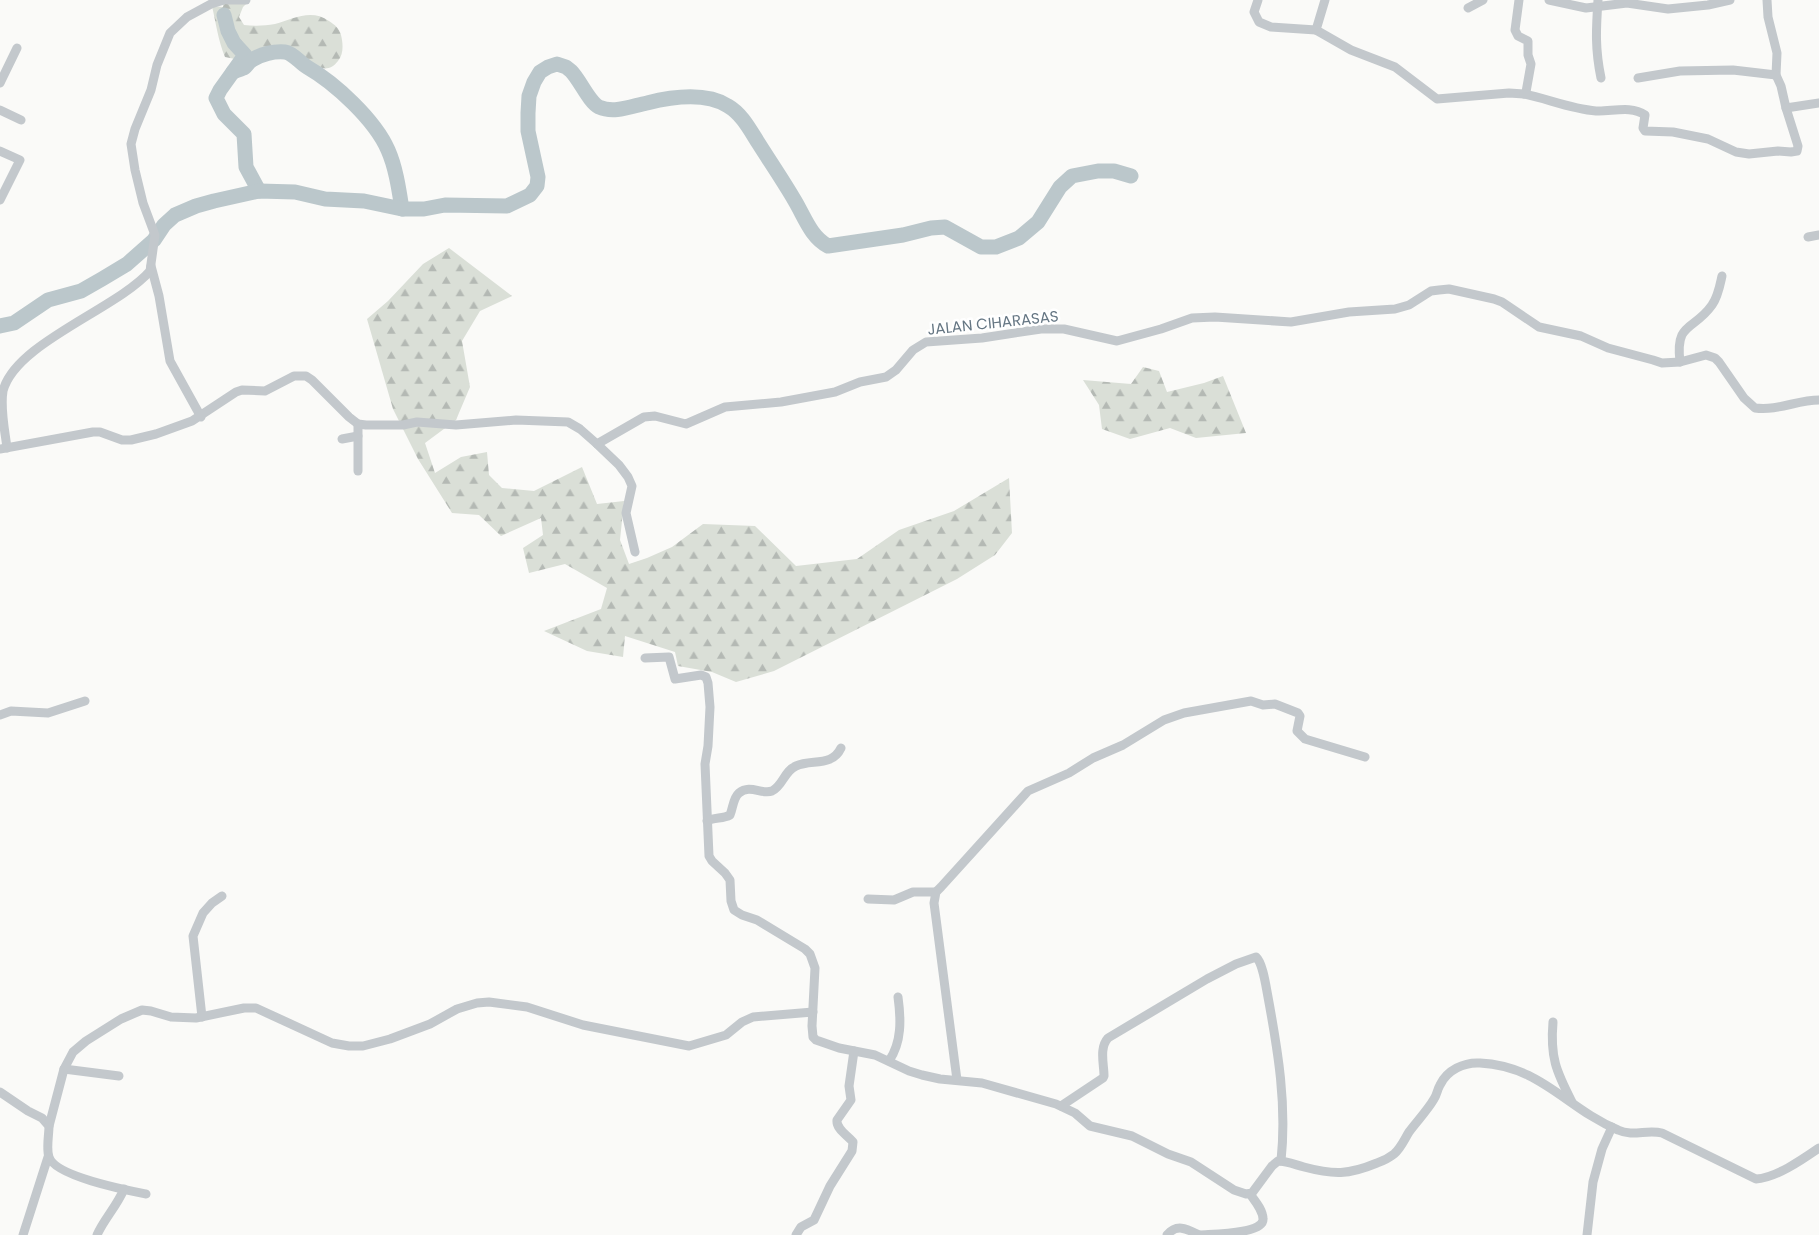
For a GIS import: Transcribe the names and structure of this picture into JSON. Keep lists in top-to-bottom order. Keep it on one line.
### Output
{"streets":{"street":["JALAN CIHARASAS"]}}
